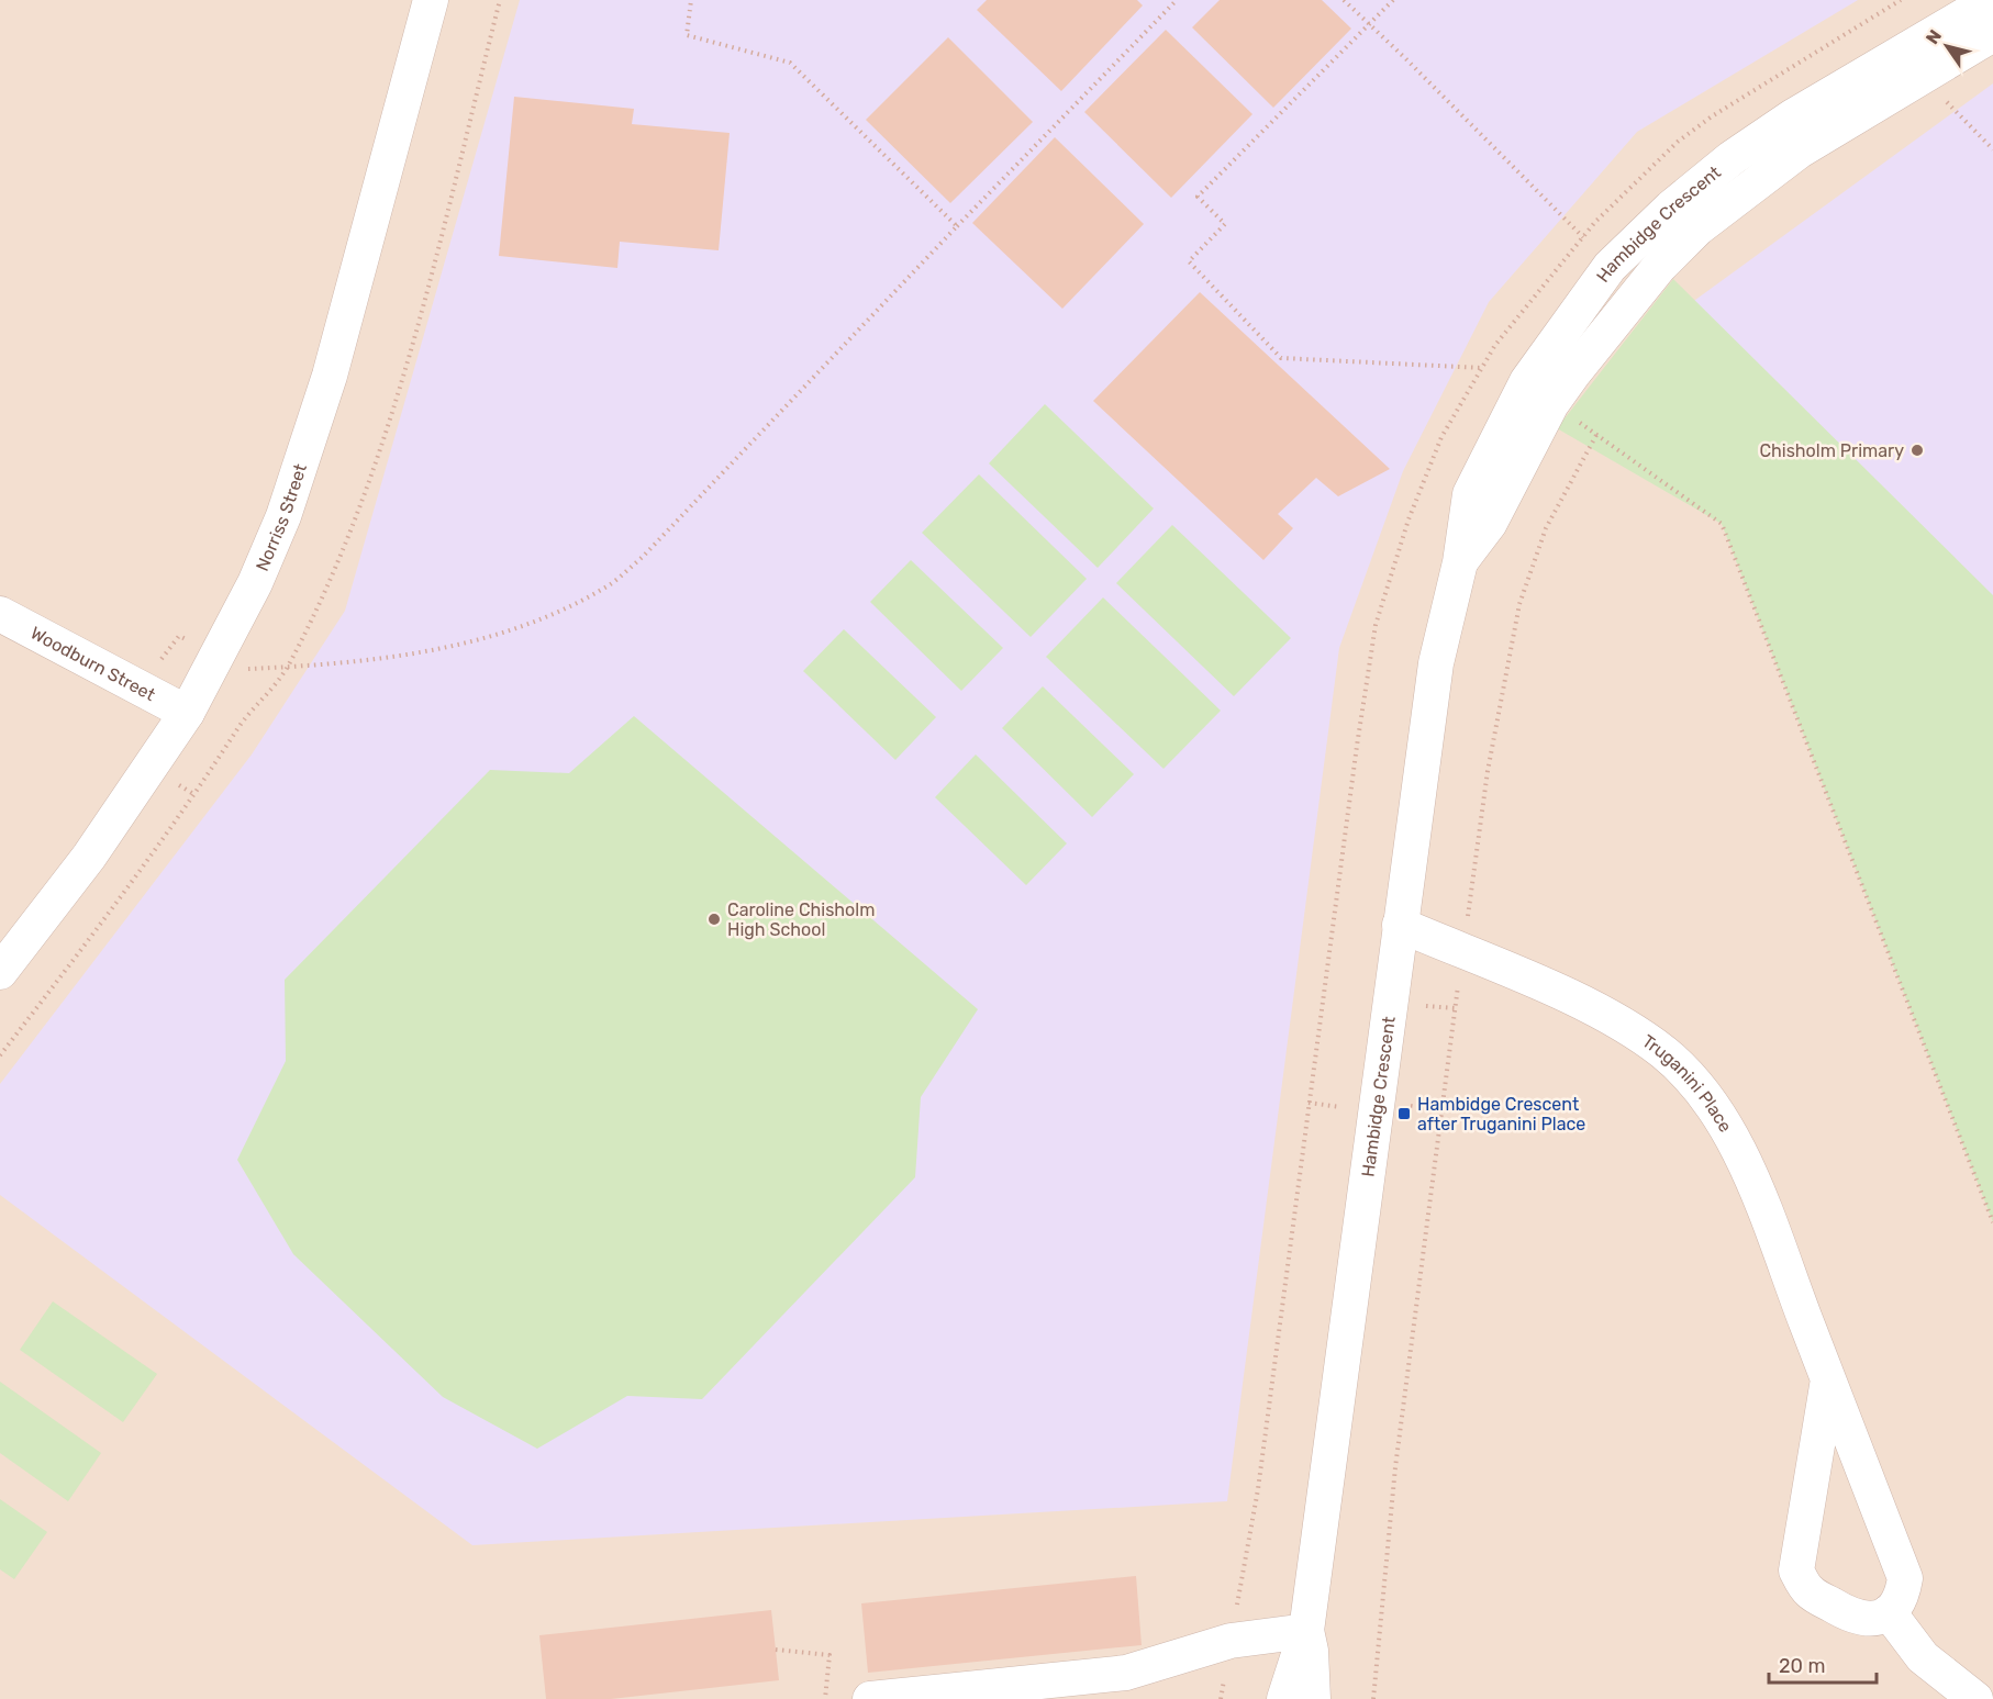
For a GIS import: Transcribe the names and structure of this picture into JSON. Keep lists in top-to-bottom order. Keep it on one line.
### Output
{"streets":{"street":["Hambidge Crescent","Norriss Street","Woodburn Street","Truganini Place"]},"crossings":[["Hambidge Crescent","Truganini Place"],["Norriss Street","Woodburn Street"]],"places":{"other":["Chisholm Primary","Caroline Chisholm High School"],"transit":["Hambidge Crescent after Truganini Place"]},"scale_bar":"20 m","north":"top left"}
